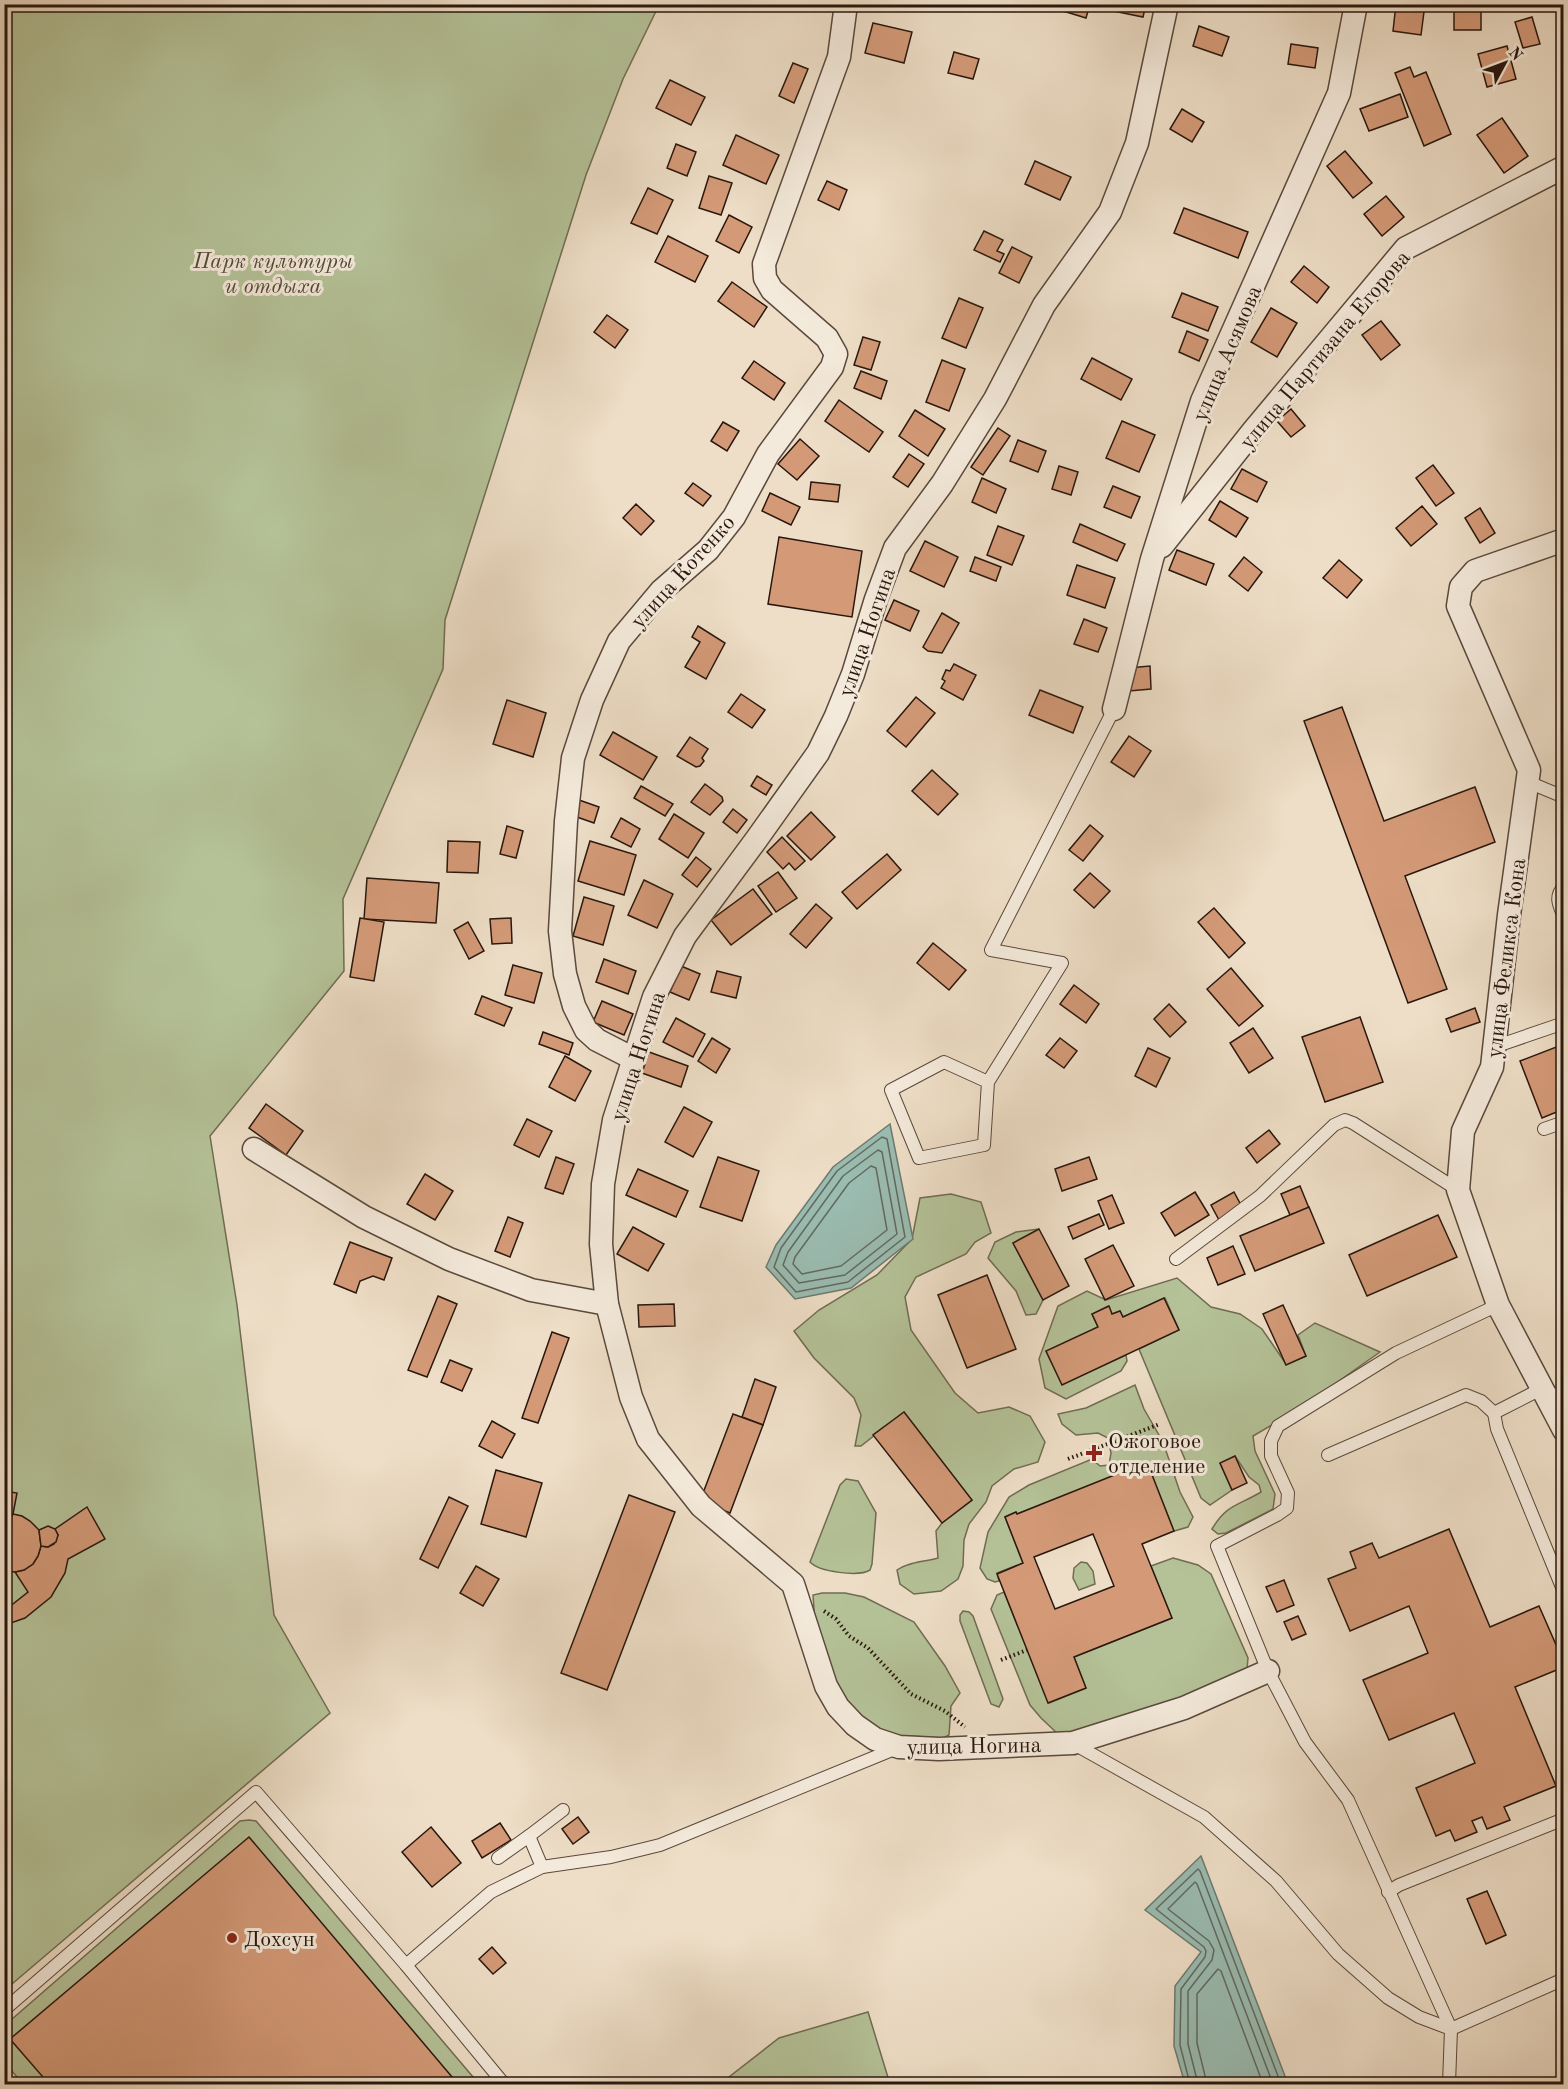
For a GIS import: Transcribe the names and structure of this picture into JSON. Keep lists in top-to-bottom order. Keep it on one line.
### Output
{"streets":{"street":["улица Партизана Егорова","улица Асямова","улица Котенко","улица Ногина","улица Феликса Кона"]},"crossings":[["улица Партизана Егорова","улица Асямова"],["улица Котенко","улица Ногина"]],"parks":["Парк культуры и отдыха"],"places":{"health":["Ожоговое отделение"],"other":["Дохсун"]},"north":"top right"}
